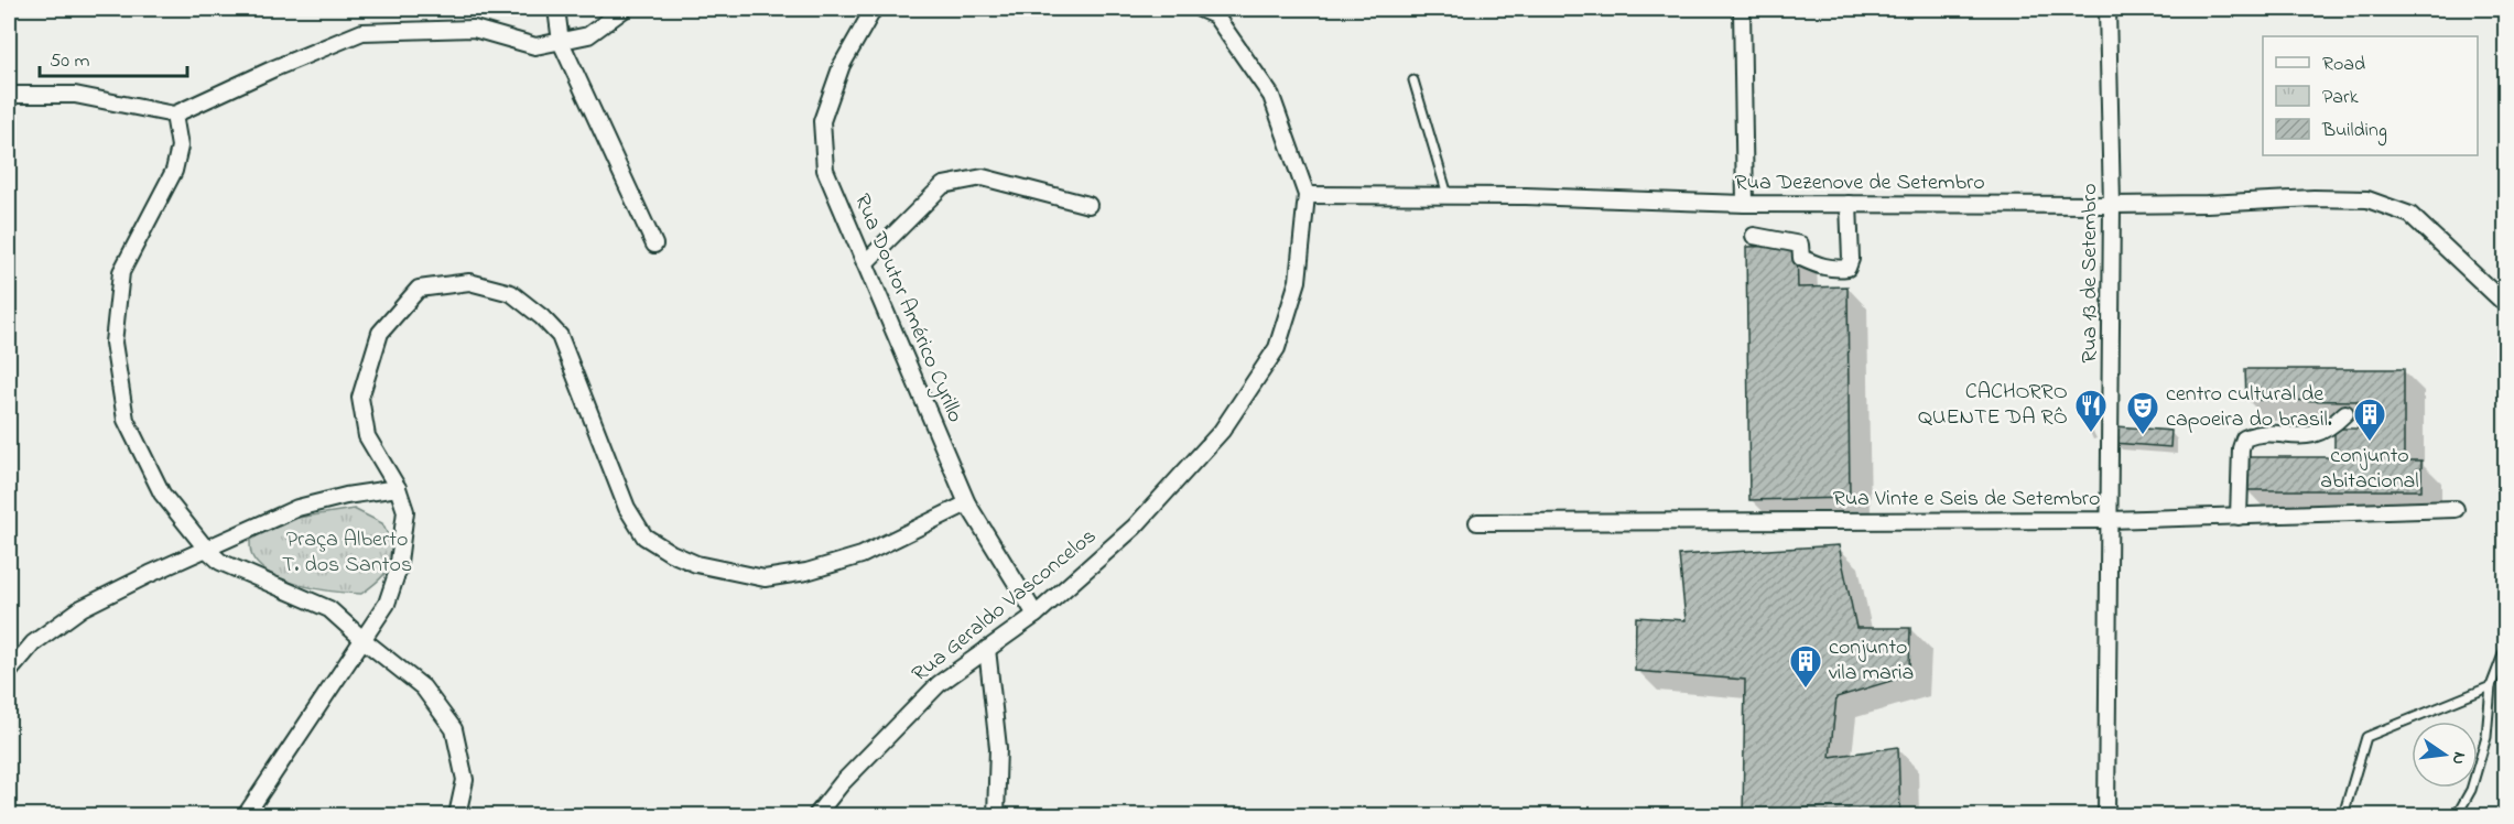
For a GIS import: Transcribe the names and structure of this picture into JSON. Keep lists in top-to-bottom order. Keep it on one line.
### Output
{"streets":{"street":["Rua Dezenove de Setembro","Rua 13 de Setembro","Rua Doutor Américo Cyrillo","Rua Vinte e Seis de Setembro","Rua Geraldo Vasconcelos"]},"crossings":[["Rua Dezenove de Setembro","Rua 13 de Setembro"],["Rua Dezenove de Setembro","Rua Geraldo Vasconcelos"],["Rua 13 de Setembro","Rua Vinte e Seis de Setembro"],["Rua Doutor Américo Cyrillo","Rua Geraldo Vasconcelos"]],"parks":["Praça Alberto T. dos Santos"],"places":{"restaurant":["CACHORRO QUENTE DA RÔ"],"theatre":["centro cultural de capoeira do brasil."],"building":["conjunto abitacional","conjunto vila maria"]},"legend":["Road","Park","Building"],"scale_bar":"50 m","north":"right"}
